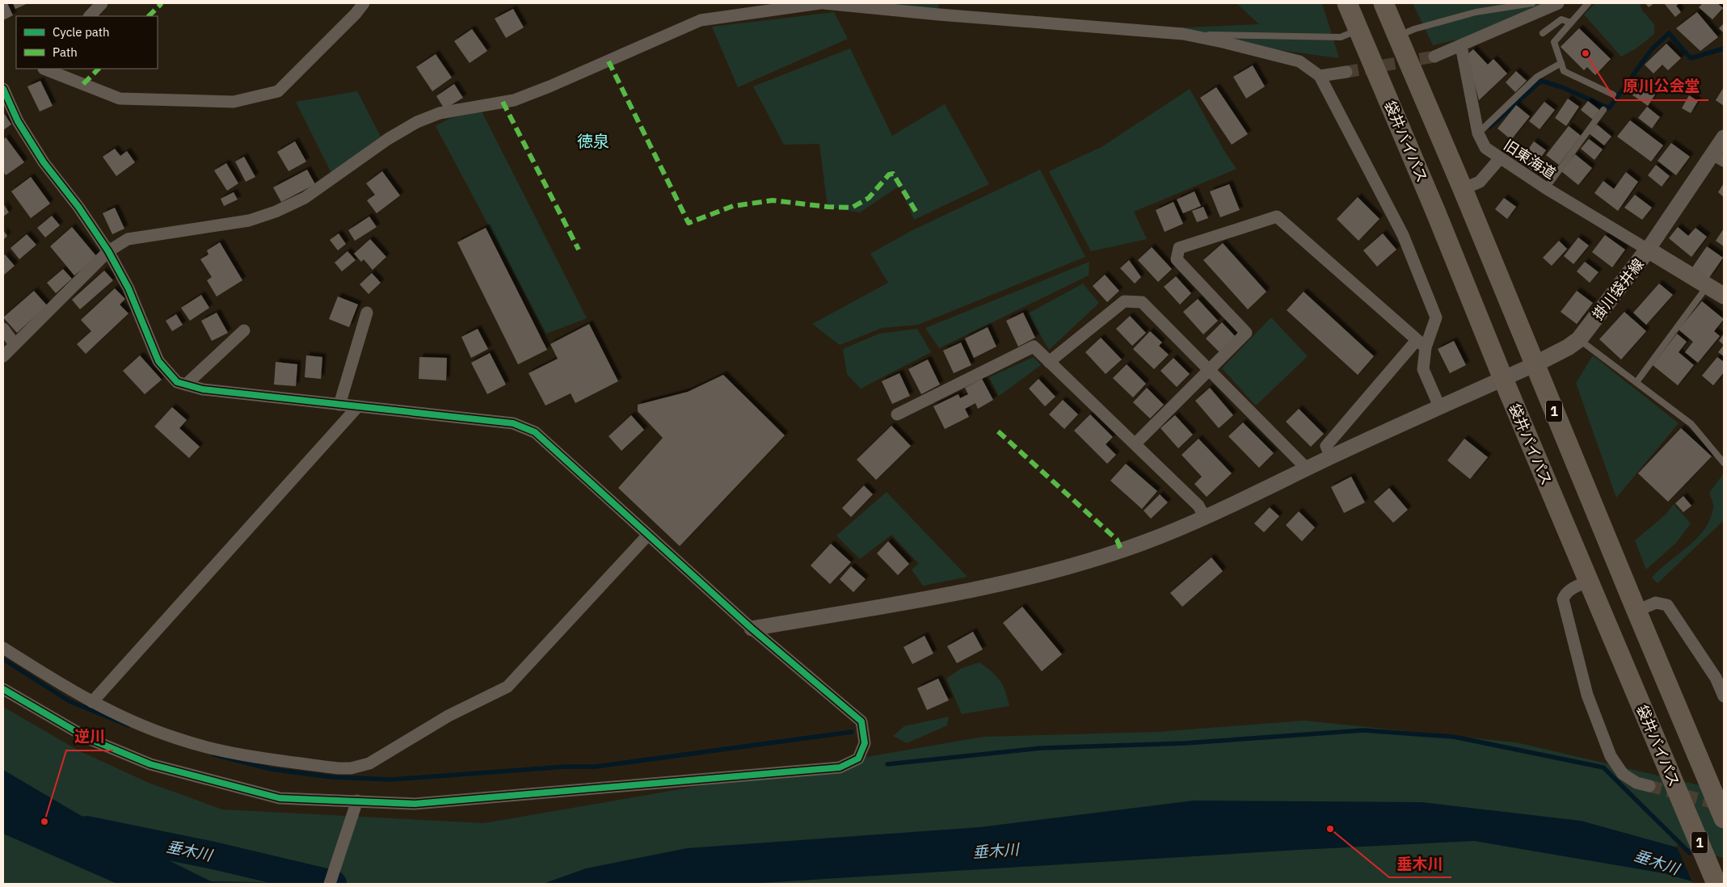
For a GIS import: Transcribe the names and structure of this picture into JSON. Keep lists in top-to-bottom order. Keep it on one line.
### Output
{"streets":{"highway":["袋井バイパス","1"],"main road":["掛川袋井線"],"street":["旧東海道"]},"crossings":[["旧東海道","掛川袋井線"],["掛川袋井線","1"]],"districts":["徳泉"],"water":["垂木川"],"places":["原川公会堂","逆川","垂木川"],"legend":["Cycle path","Path"]}
